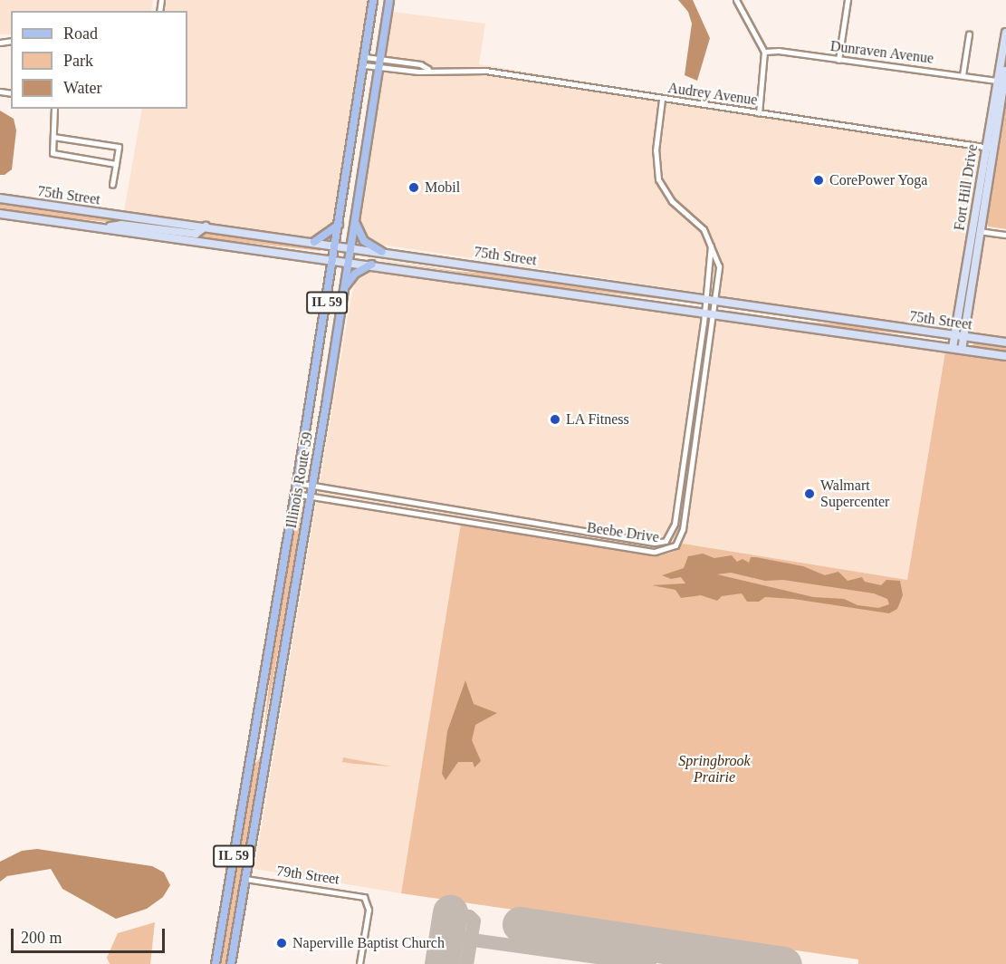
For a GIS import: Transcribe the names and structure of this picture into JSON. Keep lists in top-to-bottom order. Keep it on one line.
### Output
{"streets":{"main road":["Fort Hill Drive","75th Street","IL 59","Illinois Route 59"],"street":["Dunraven Avenue","Audrey Avenue","Beebe Drive","79th Street"]},"crossings":[["Dunraven Avenue","Fort Hill Drive"],["Audrey Avenue","Fort Hill Drive"],["Audrey Avenue","Illinois Route 59"],["Audrey Avenue","Beebe Drive"],["Fort Hill Drive","75th Street"],["75th Street","Illinois Route 59"],["75th Street","Beebe Drive"],["Illinois Route 59","Beebe Drive"],["Illinois Route 59","79th Street"]],"parks":["Springbrook Prairie"],"places":["CorePower Yoga","Mobil","LA Fitness","Walmart Supercenter","Naperville Baptist Church"],"legend":["Road","Park","Water"],"scale_bar":"200 m"}
